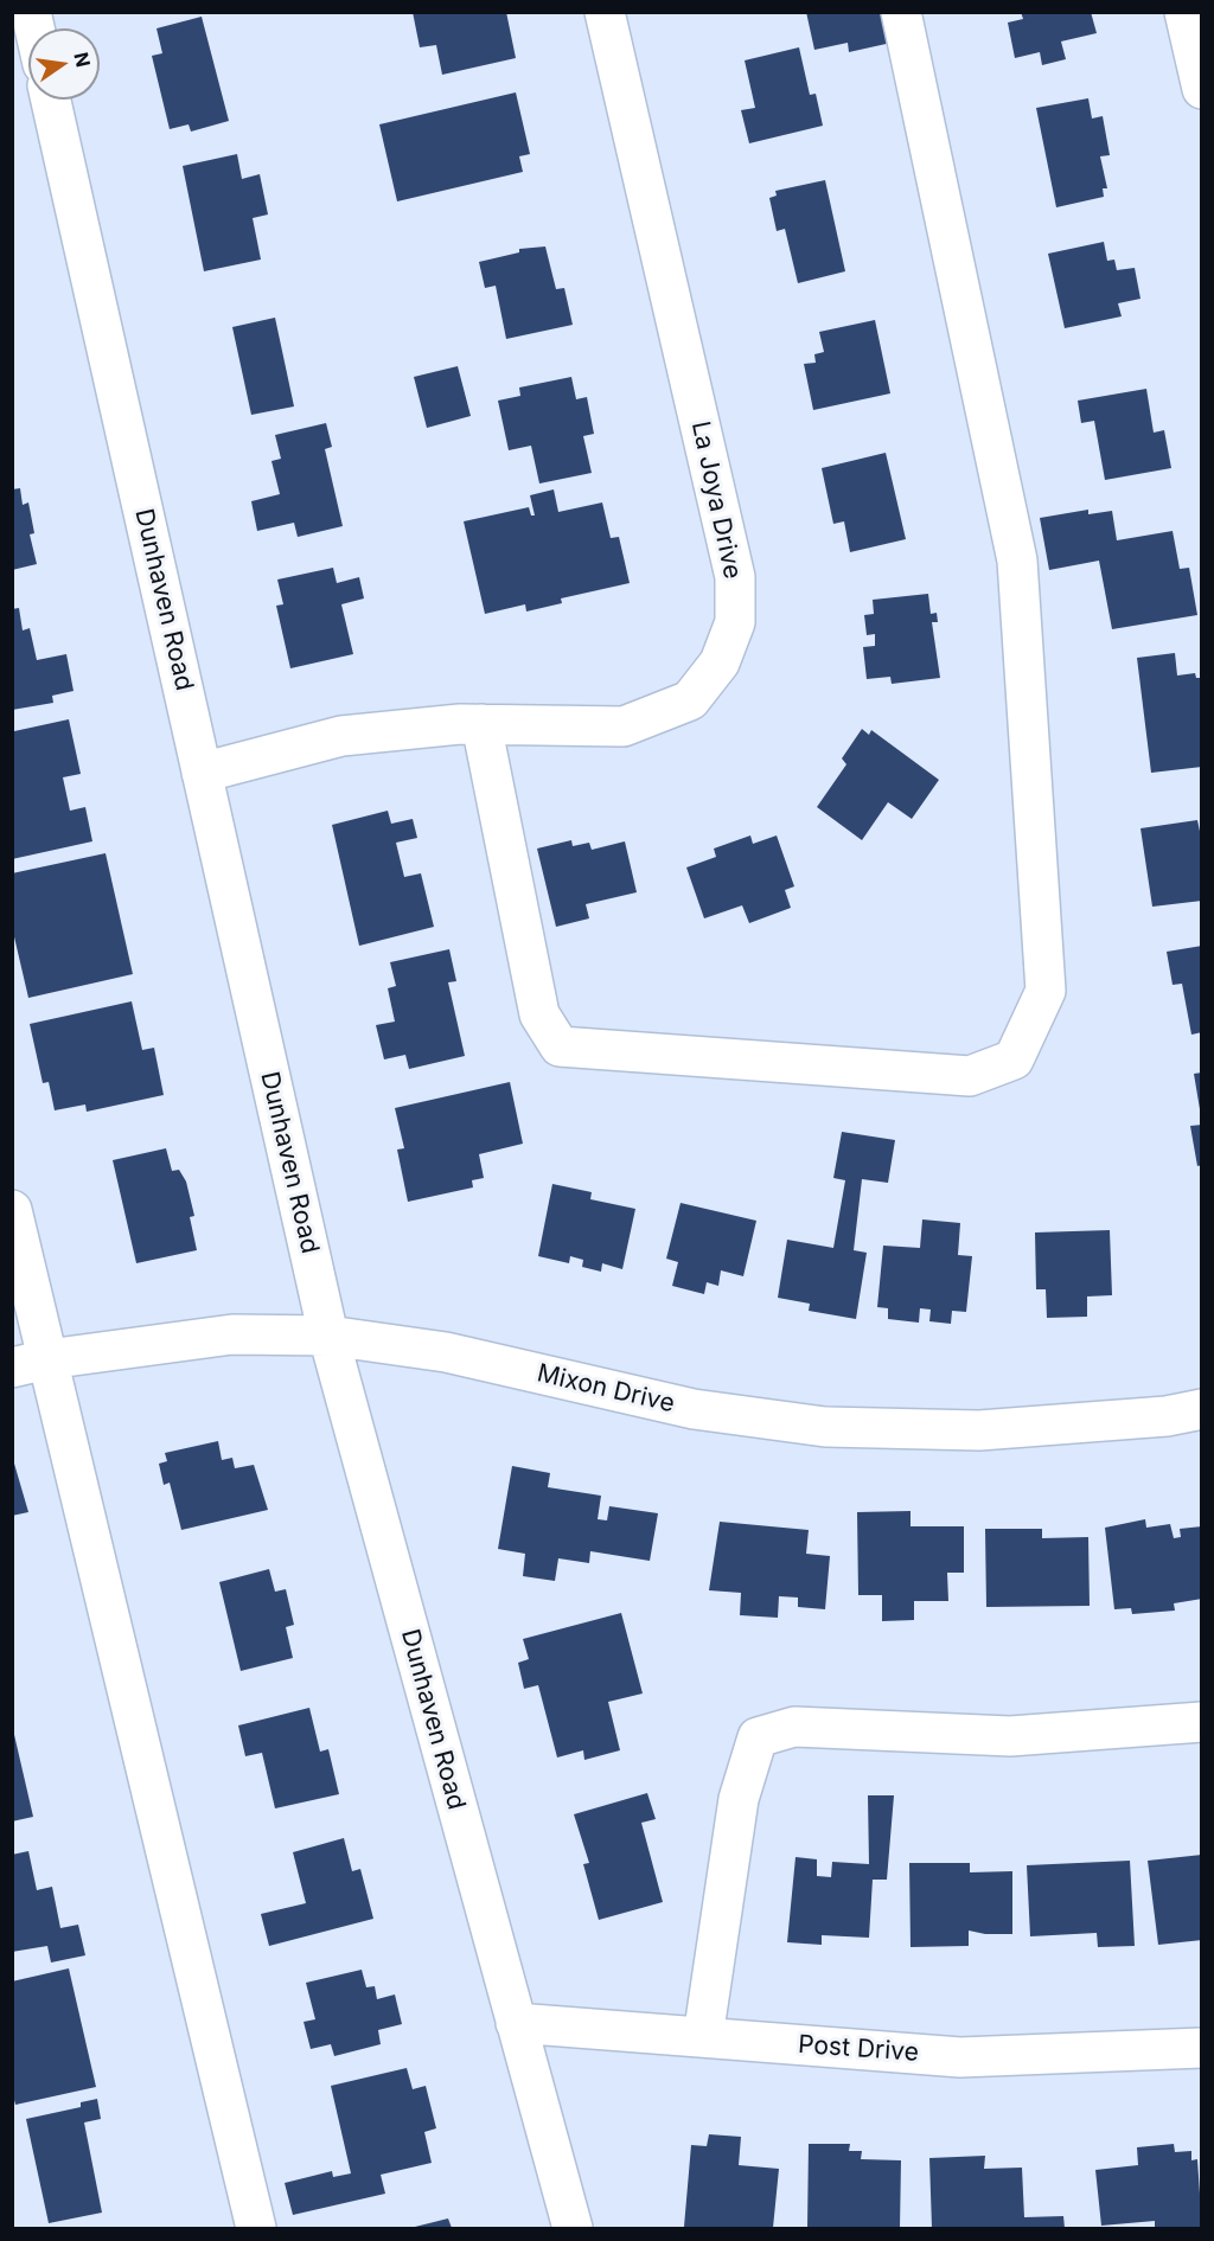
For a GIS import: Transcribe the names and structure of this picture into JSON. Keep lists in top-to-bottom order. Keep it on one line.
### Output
{"streets":{"street":["La Joya Drive","Dunhaven Road","Mixon Drive","Post Drive"]},"crossings":[["La Joya Drive","Dunhaven Road"],["Dunhaven Road","Mixon Drive"],["Dunhaven Road","Post Drive"]],"north":"right"}
